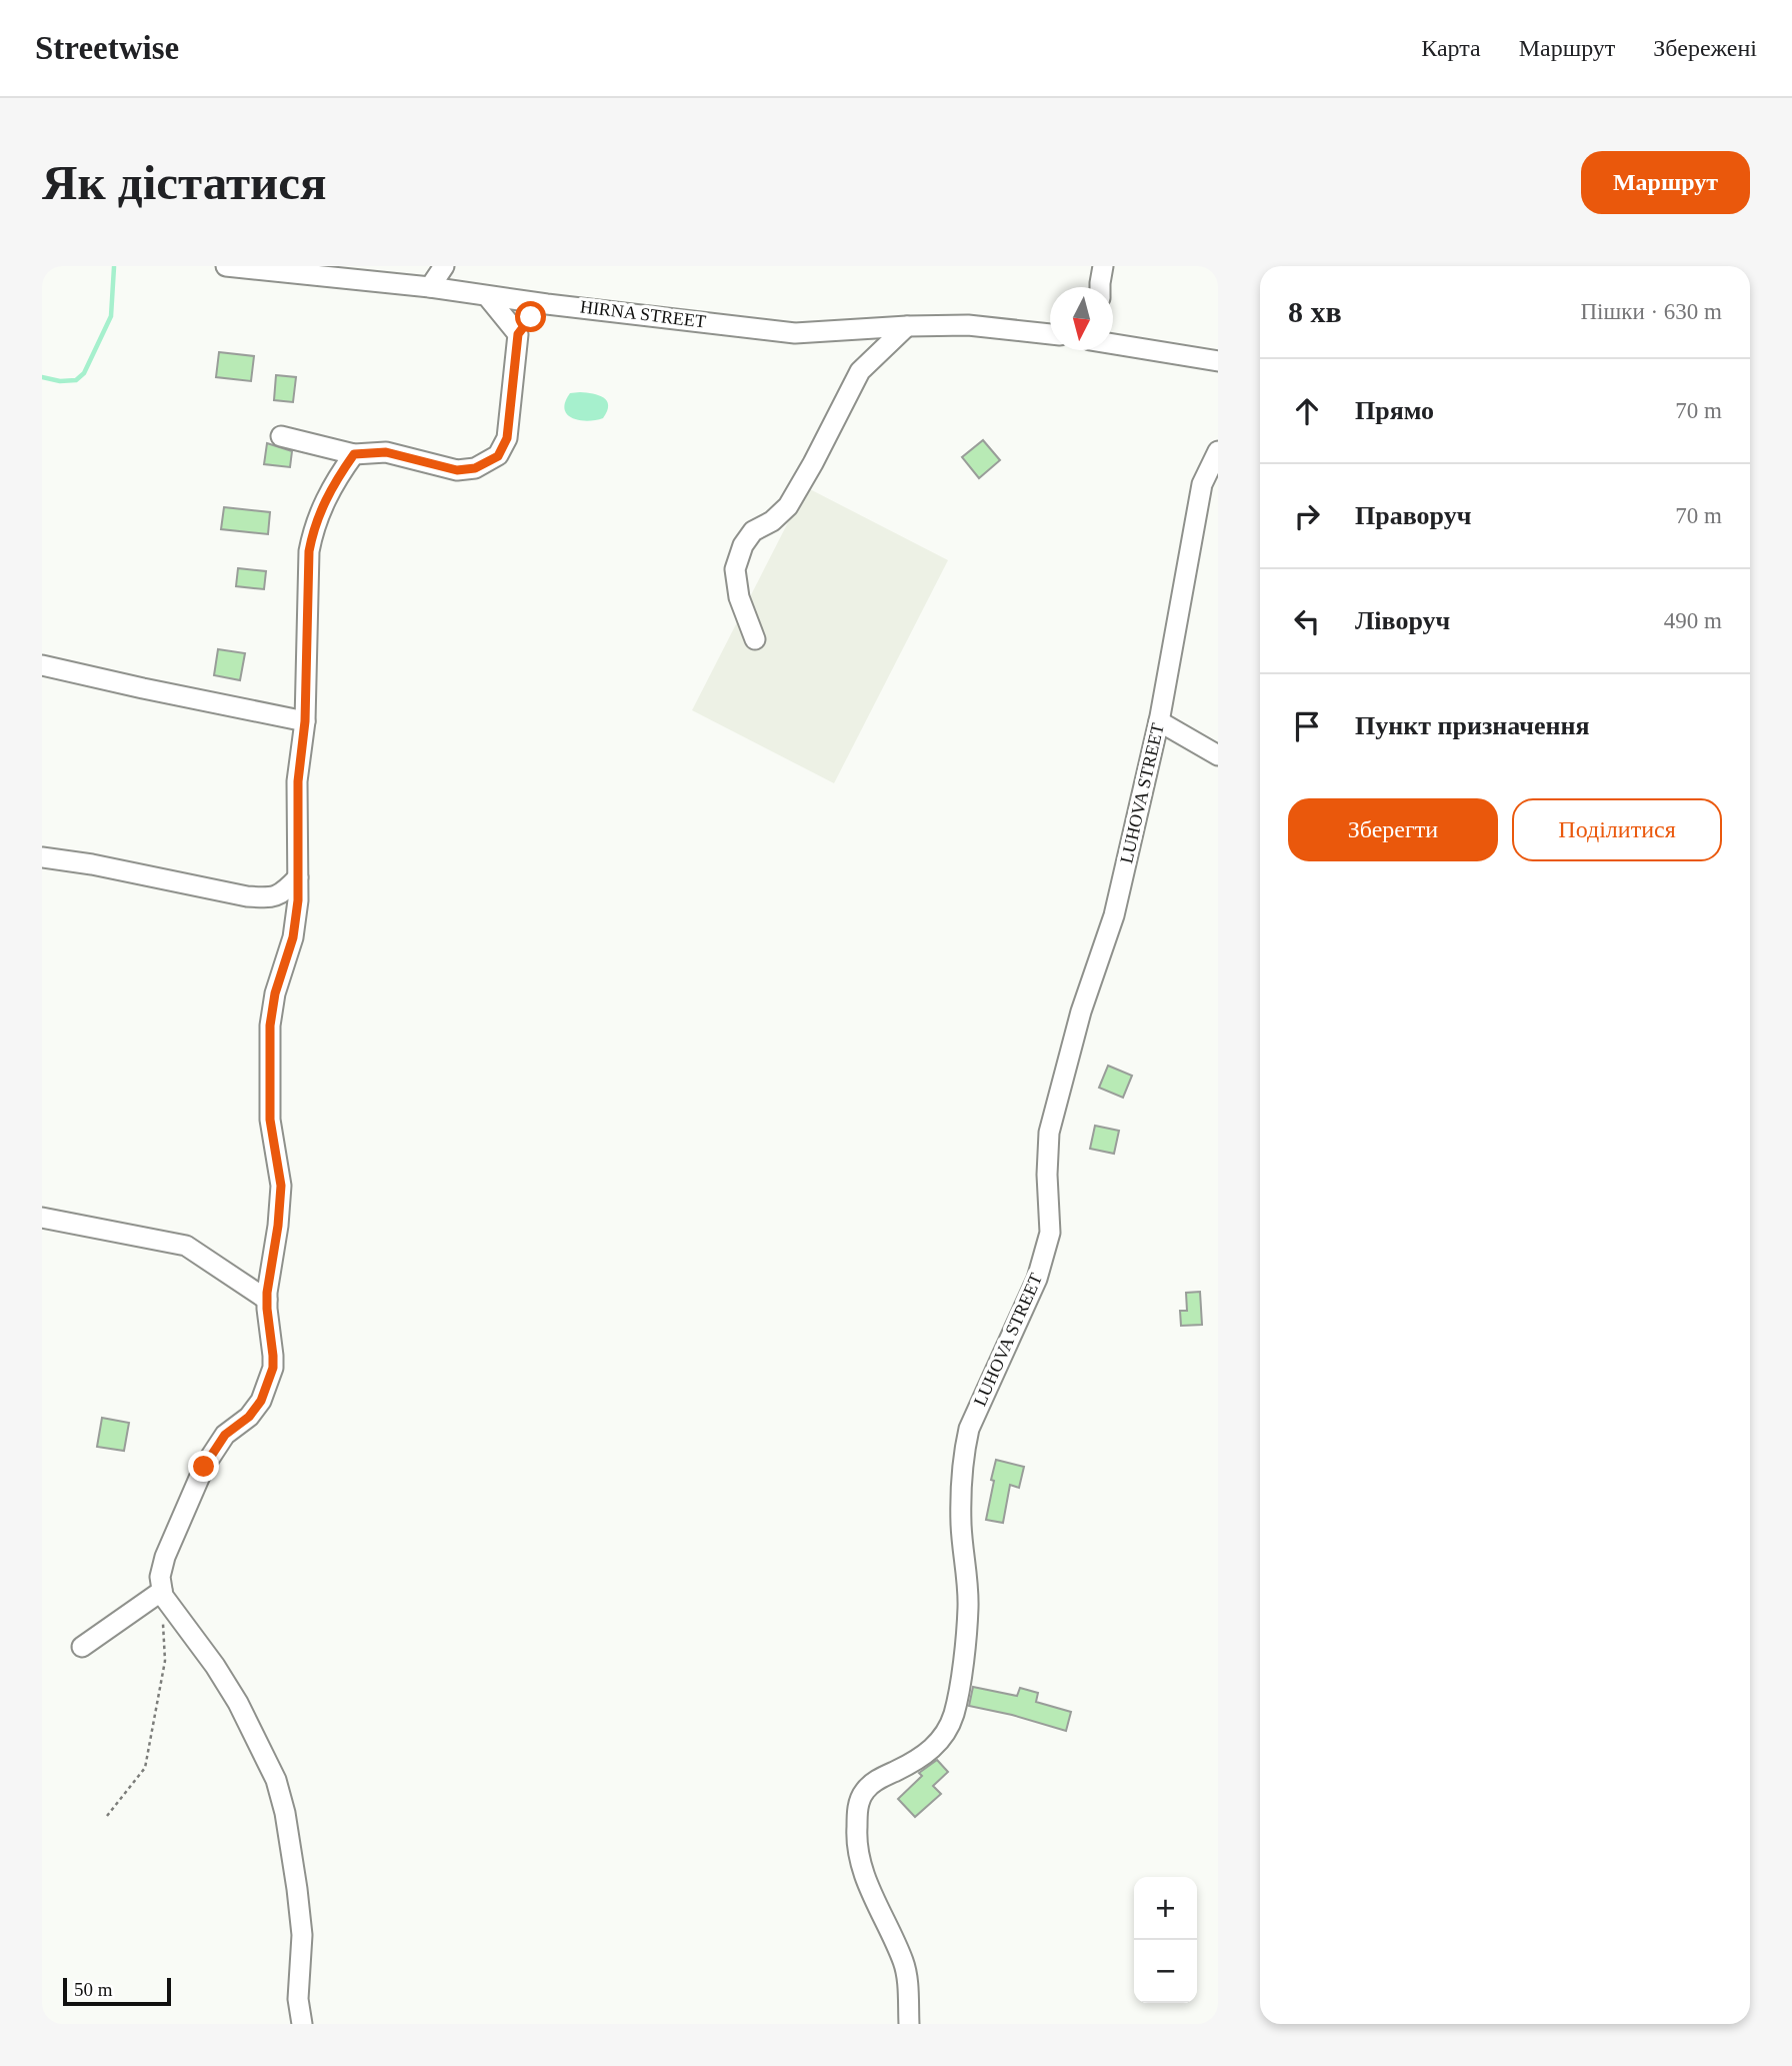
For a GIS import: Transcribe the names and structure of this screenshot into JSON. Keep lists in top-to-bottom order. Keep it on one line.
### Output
{"streets":{"street":["HIRNA STREET","LUHOVA STREET"]},"scale_bar":"50 m","north":"bottom","page":{"header":"Streetwise","nav":["Карта","Маршрут","Збережені"],"buttons":["Маршрут",["Зберегти","Поділитися"]],"title":"Як дістатися","heading":["8 хв","Пішки · 630 m"],"list":[["Прямо","70 m"],["Праворуч","70 m"],["Ліворуч","490 m"],"Пункт призначення"],"map_buttons":["+","−"],"scale":"50 m"}}
